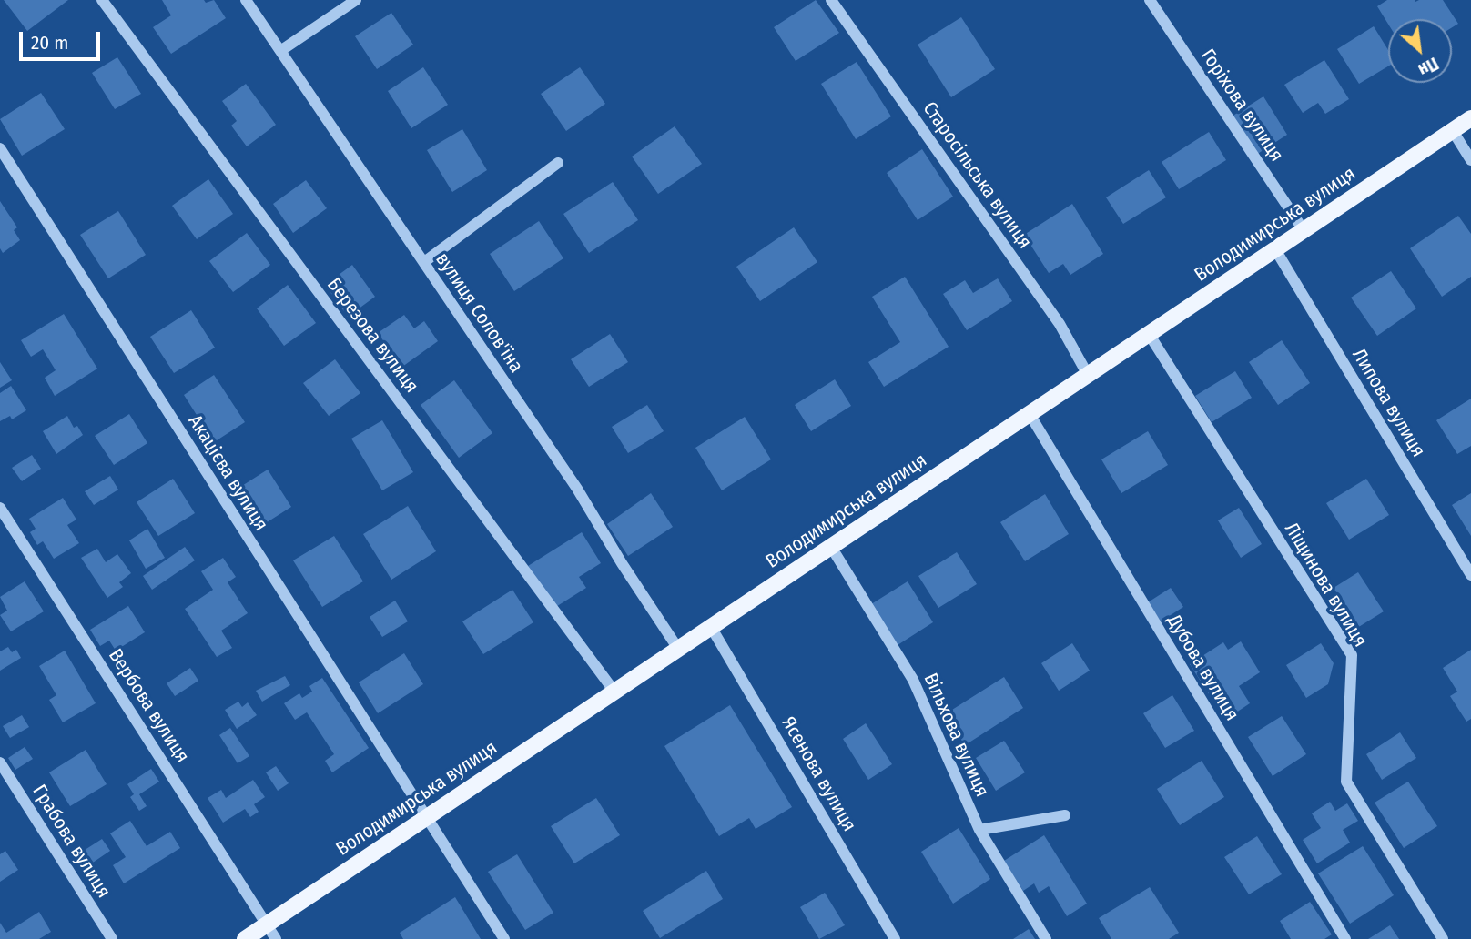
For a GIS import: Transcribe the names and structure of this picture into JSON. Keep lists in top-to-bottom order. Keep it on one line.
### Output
{"streets":{"main road":["Володимирська вулиця"],"street":["Горіхова вулиця","Старосільська вулиця","вулиця Солов'їна","Березова вулиця","Липова вулиця","Акацієва вулиця","Ліщинова вулиця","Дубова вулиця","Вербова вулиця","Вільхова вулиця","Ясенова вулиця","Грабова вулиця"]},"crossings":[["Горіхова вулиця","Володимирська вулиця"],["Старосільська вулиця","Володимирська вулиця"],["Володимирська вулиця","вулиця Солов'їна"],["Володимирська вулиця","Березова вулиця"],["Володимирська вулиця","Липова вулиця"],["Володимирська вулиця","Акацієва вулиця"],["Володимирська вулиця","Ліщинова вулиця"],["Володимирська вулиця","Дубова вулиця"],["Володимирська вулиця","Вербова вулиця"],["Володимирська вулиця","Вільхова вулиця"],["Володимирська вулиця","Ясенова вулиця"]],"scale_bar":"20 m","north":"bottom right"}
